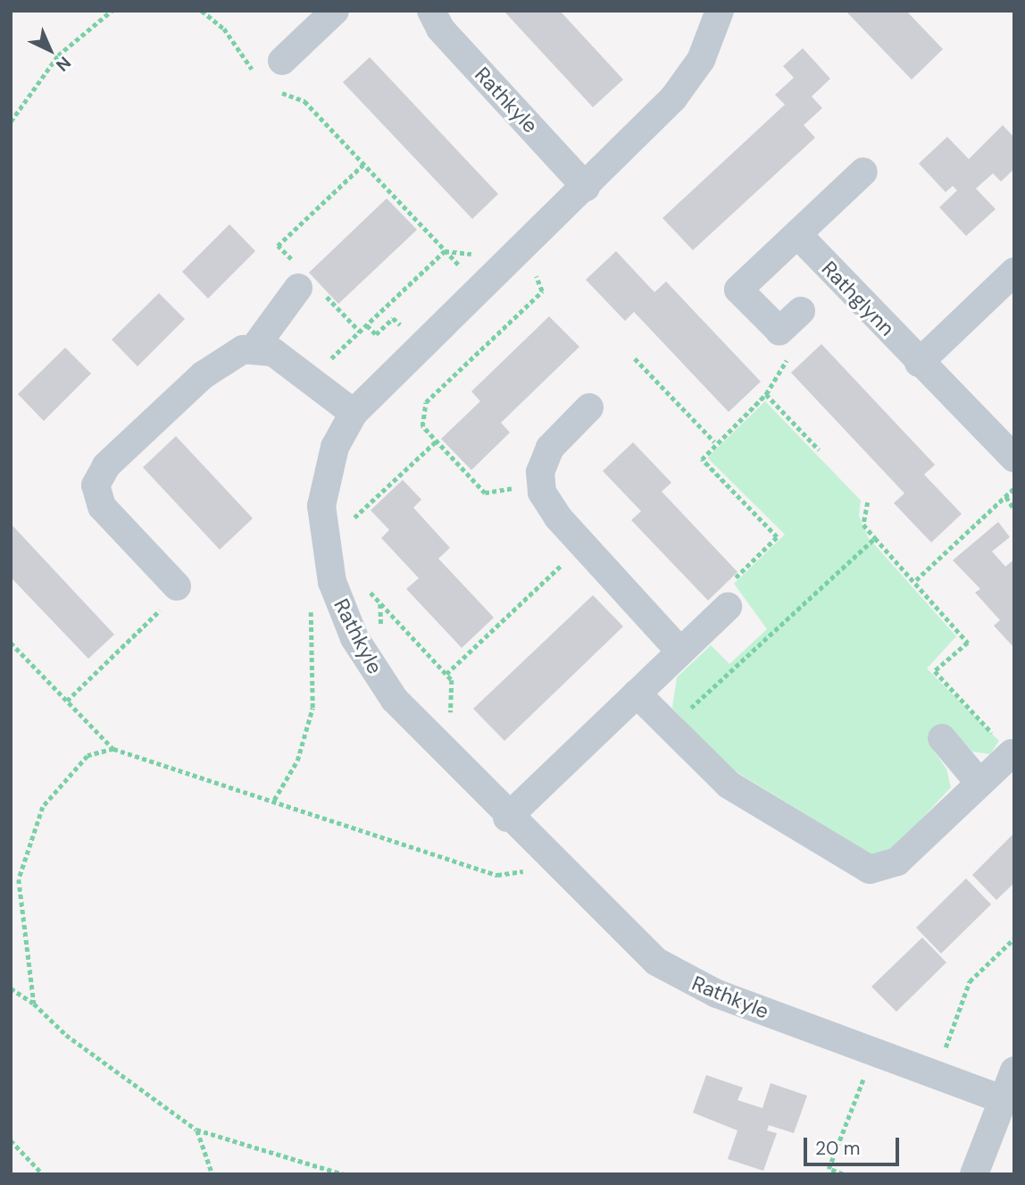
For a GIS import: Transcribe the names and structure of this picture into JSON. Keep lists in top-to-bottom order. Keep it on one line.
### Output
{"streets":{"street":["Rathkyle","Rathglynn"]},"scale_bar":"20 m","north":"bottom right"}
